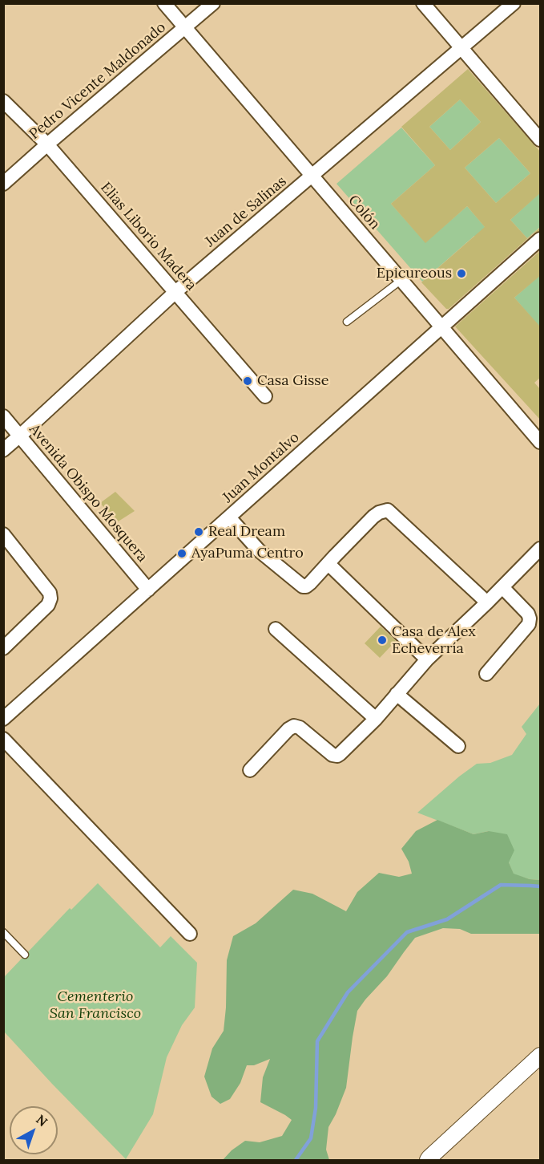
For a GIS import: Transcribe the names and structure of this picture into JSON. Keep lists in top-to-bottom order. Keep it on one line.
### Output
{"streets":{"street":["Pedro Vicente Maldonado","Juan de Salinas","Colón","Elias Liborio Madera","Juan Montalvo","Avenida Obispo Mosquera"]},"crossings":[["Pedro Vicente Maldonado","Colón"],["Pedro Vicente Maldonado","Elias Liborio Madera"],["Juan de Salinas","Colón"],["Juan de Salinas","Elias Liborio Madera"],["Juan de Salinas","Avenida Obispo Mosquera"],["Colón","Juan Montalvo"],["Juan Montalvo","Avenida Obispo Mosquera"]],"parks":["Cementerio San Francisco"],"places":["Epicureous","Casa Gisse","Real Dream","AyaPuma Centro","Casa de Alex Echeverría"],"north":"top right"}
